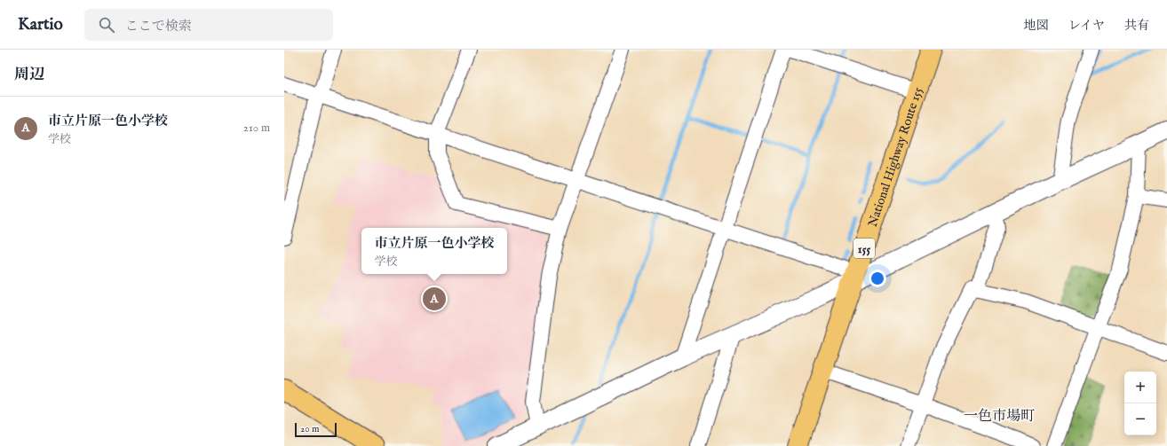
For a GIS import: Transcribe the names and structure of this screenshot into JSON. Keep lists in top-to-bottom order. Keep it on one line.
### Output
{"streets":{"main road":["National Highway Route 155","155"]},"districts":["一色市場町"],"scale_bar":"20 m","page":{"header":"Kartio","search":"ここで検索","nav":["地図","レイヤ","共有"],"heading":"周辺","list":[{"mark":"A","name":"市立片原一色小学校","note":"学校","value":"210 m"}],"popup":["市立片原一色小学校","学校"],"pins":"A","map_buttons":["+","−"],"scale":"20 m"}}
